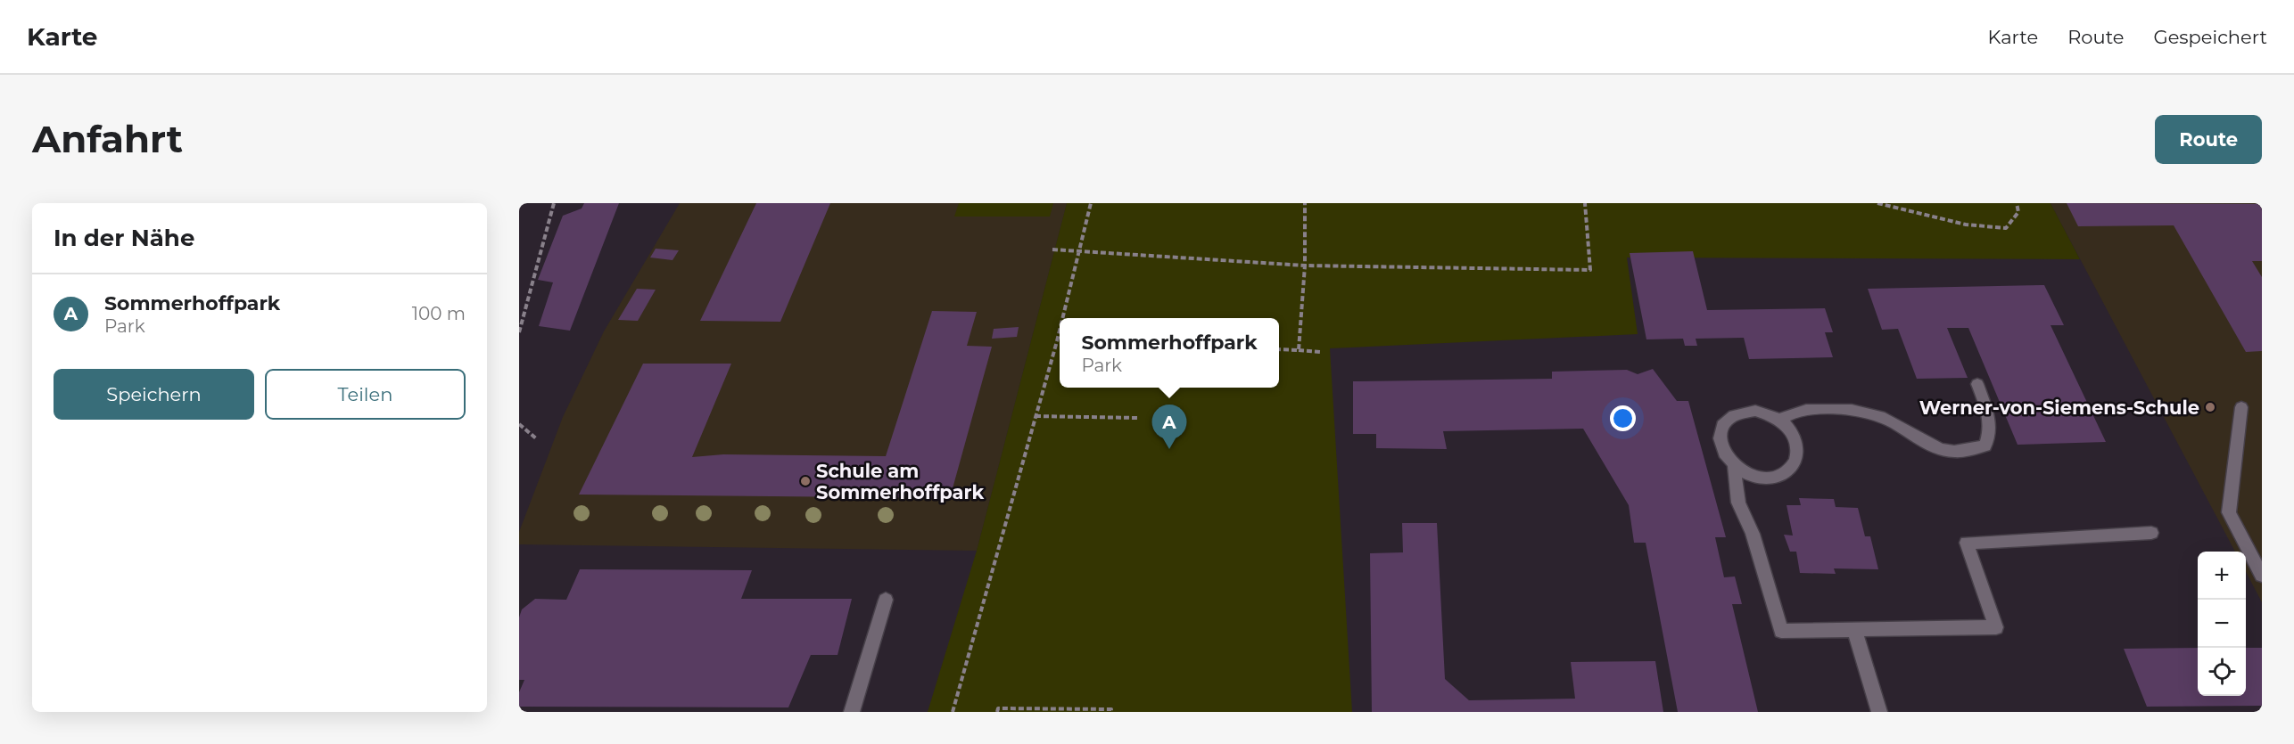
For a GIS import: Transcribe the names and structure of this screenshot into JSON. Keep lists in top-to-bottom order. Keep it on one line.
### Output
{"places":["Werner-von-Siemens-Schule","Schule am Sommerhoffpark"],"page":{"header":"Karte","nav":["Karte","Route","Gespeichert"],"buttons":["Route",["Speichern","Teilen"]],"title":"Anfahrt","heading":"In der Nähe","list":[{"mark":"A","name":"Sommerhoffpark","note":"Park","value":"100 m"}],"popup":["Sommerhoffpark","Park"],"pins":"A","map_buttons":["+","−"]}}
